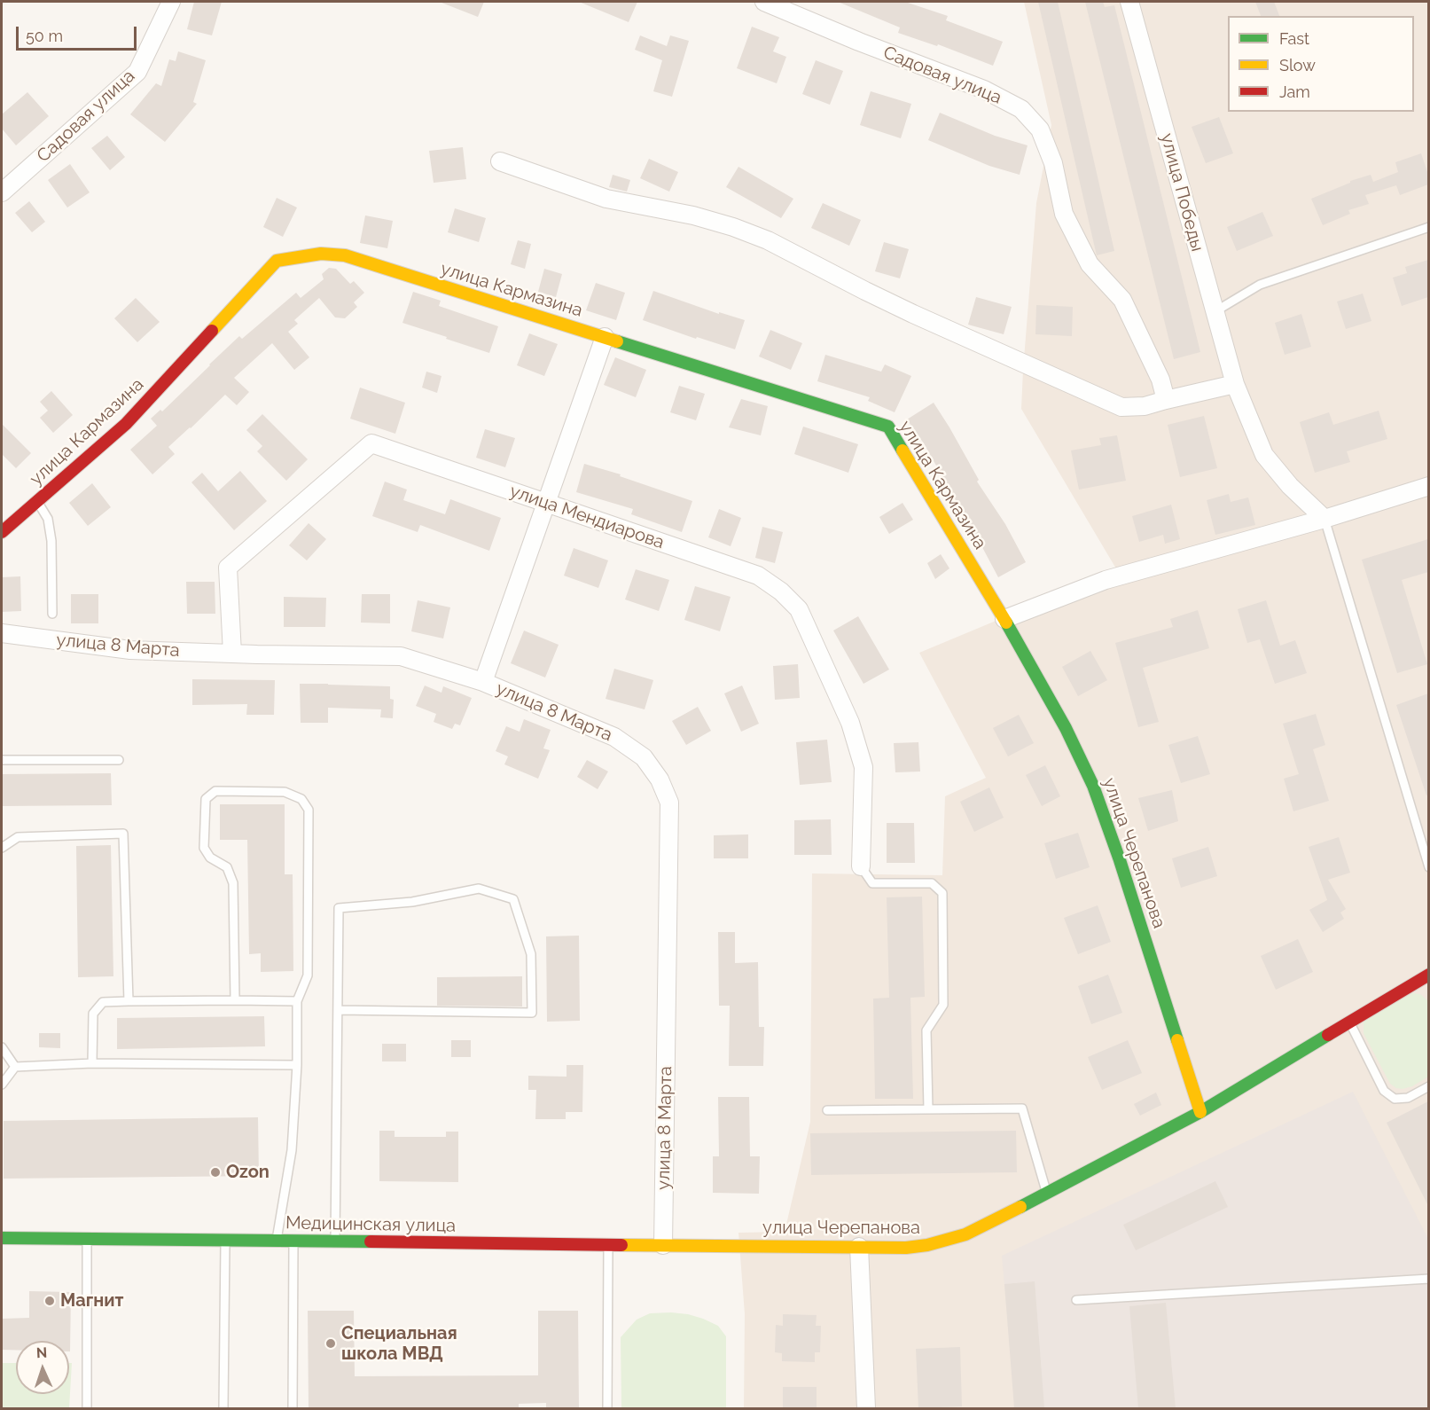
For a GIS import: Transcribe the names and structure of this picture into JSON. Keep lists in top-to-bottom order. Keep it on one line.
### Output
{"streets":{"street":["Садовая улица","улица Победы","улица Кармазина","улица Мендиарова","улица 8 Марта","улица Черепанова","Медицинская улица"]},"crossings":[["улица Кармазина","улица Черепанова"],["улица Мендиарова","улица 8 Марта"],["улица 8 Марта","Медицинская улица"],["улица Черепанова","Медицинская улица"]],"places":["Ozon","Магнит","Специальная школа МВД"],"legend":["Fast","Slow","Jam"],"scale_bar":"50 m","north":"top"}
